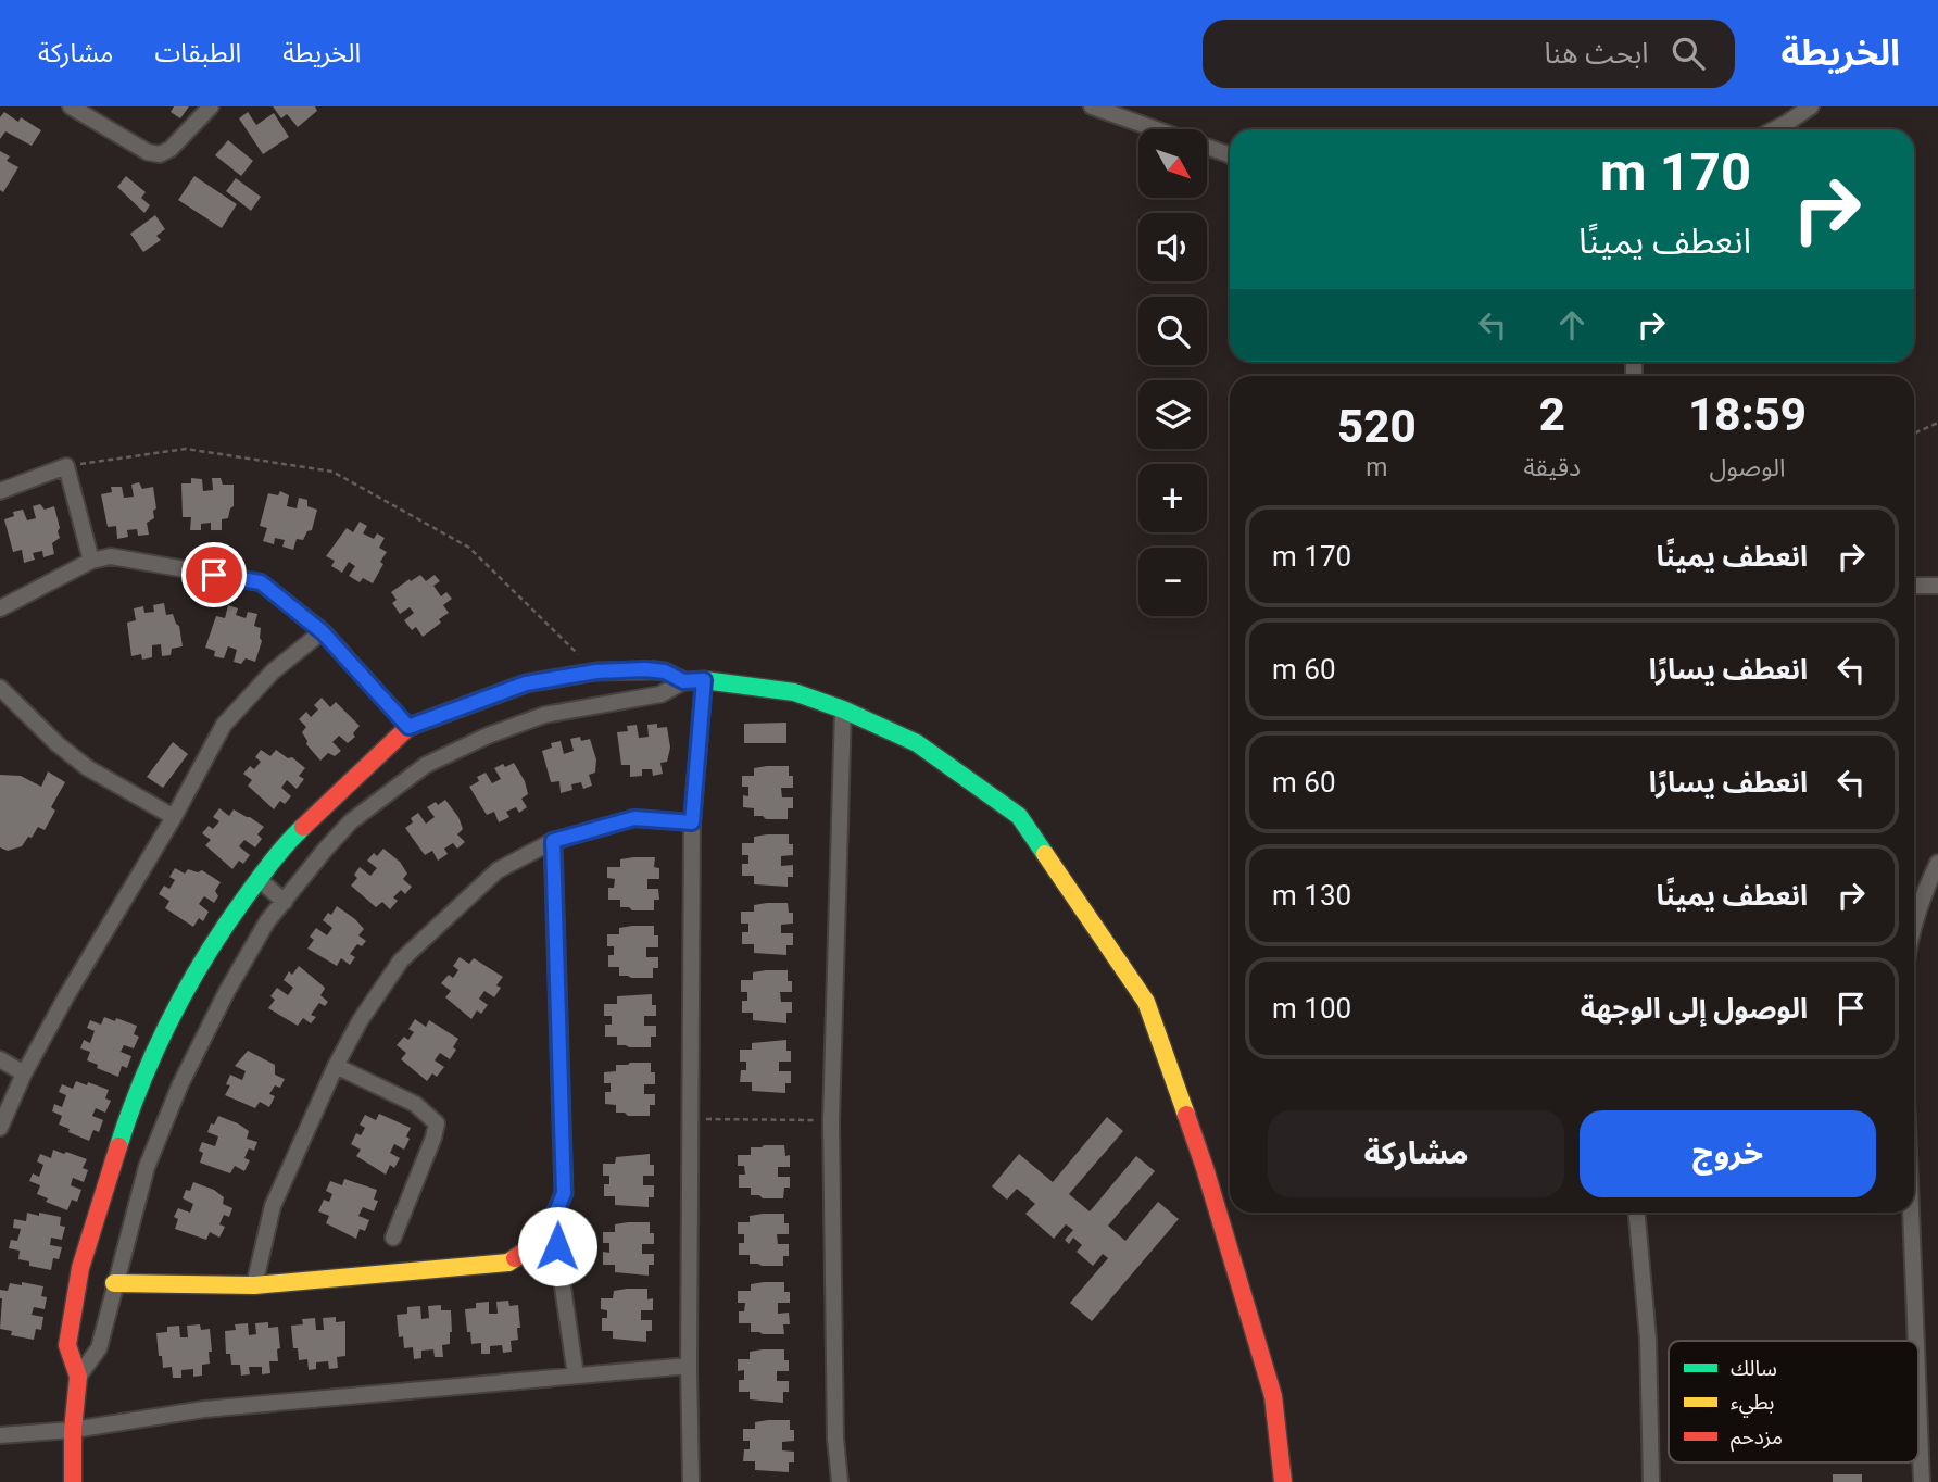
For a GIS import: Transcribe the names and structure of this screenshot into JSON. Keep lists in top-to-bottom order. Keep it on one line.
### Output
{"legend":["سالك","بطيء","مزدحم"],"north":"bottom right","page":{"header":"الخريطة","search":"ابحث هنا","nav":["الخريطة","الطبقات","مشاركة"],"map_buttons":["+","−"],"turn":["170 m","انعطف يمينًا"],"eta":["18:59","الوصول","2","دقيقة","520","m"],"list":[{"name":"انعطف يمينًا","value":"170 m"},{"name":"انعطف يسارًا","value":"60 m"},{"name":"انعطف يسارًا","value":"60 m"},{"name":"انعطف يمينًا","value":"130 m"},{"name":"الوصول إلى الوجهة","value":"100 m"}],"buttons":["خروج","مشاركة"]}}
